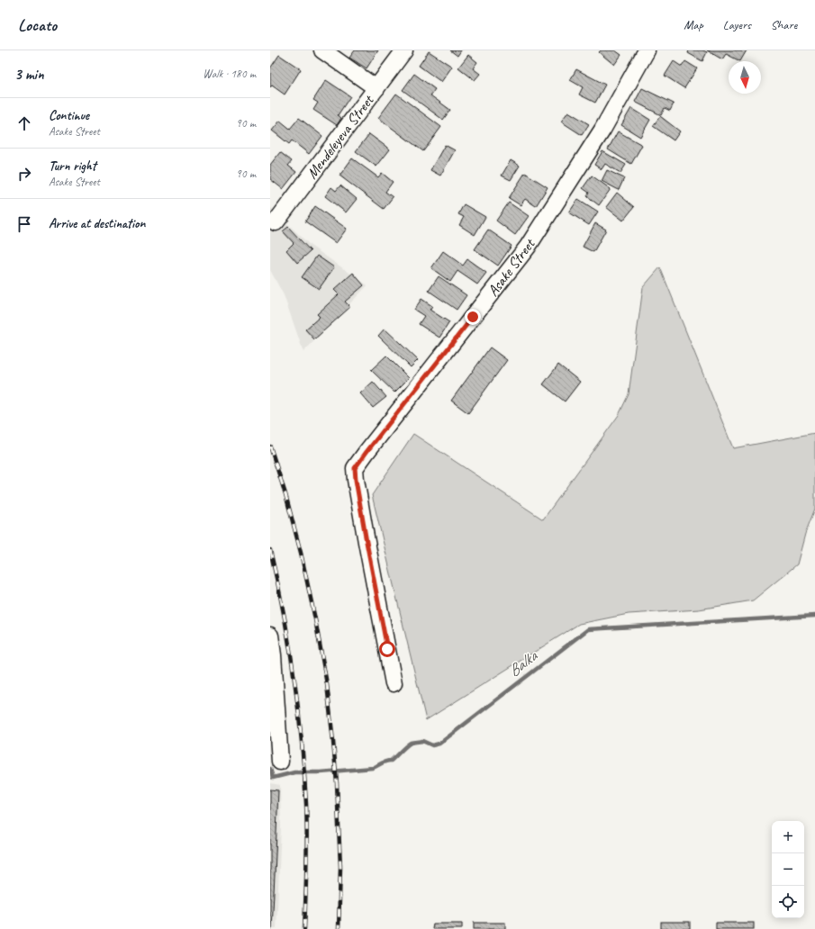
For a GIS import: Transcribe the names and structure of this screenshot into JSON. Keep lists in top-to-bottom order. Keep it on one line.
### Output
{"streets":{"street":["Mendeleyeva Street","Asake Street"]},"water":["Balka"],"north":"bottom","page":{"header":"Locato","nav":["Map","Layers","Share"],"heading":["3 min","Walk · 180 m"],"list":[["Continue","Asake Street","90 m"],["Turn right","Asake Street","90 m"],"Arrive at destination"],"map_buttons":["+","−"]}}
